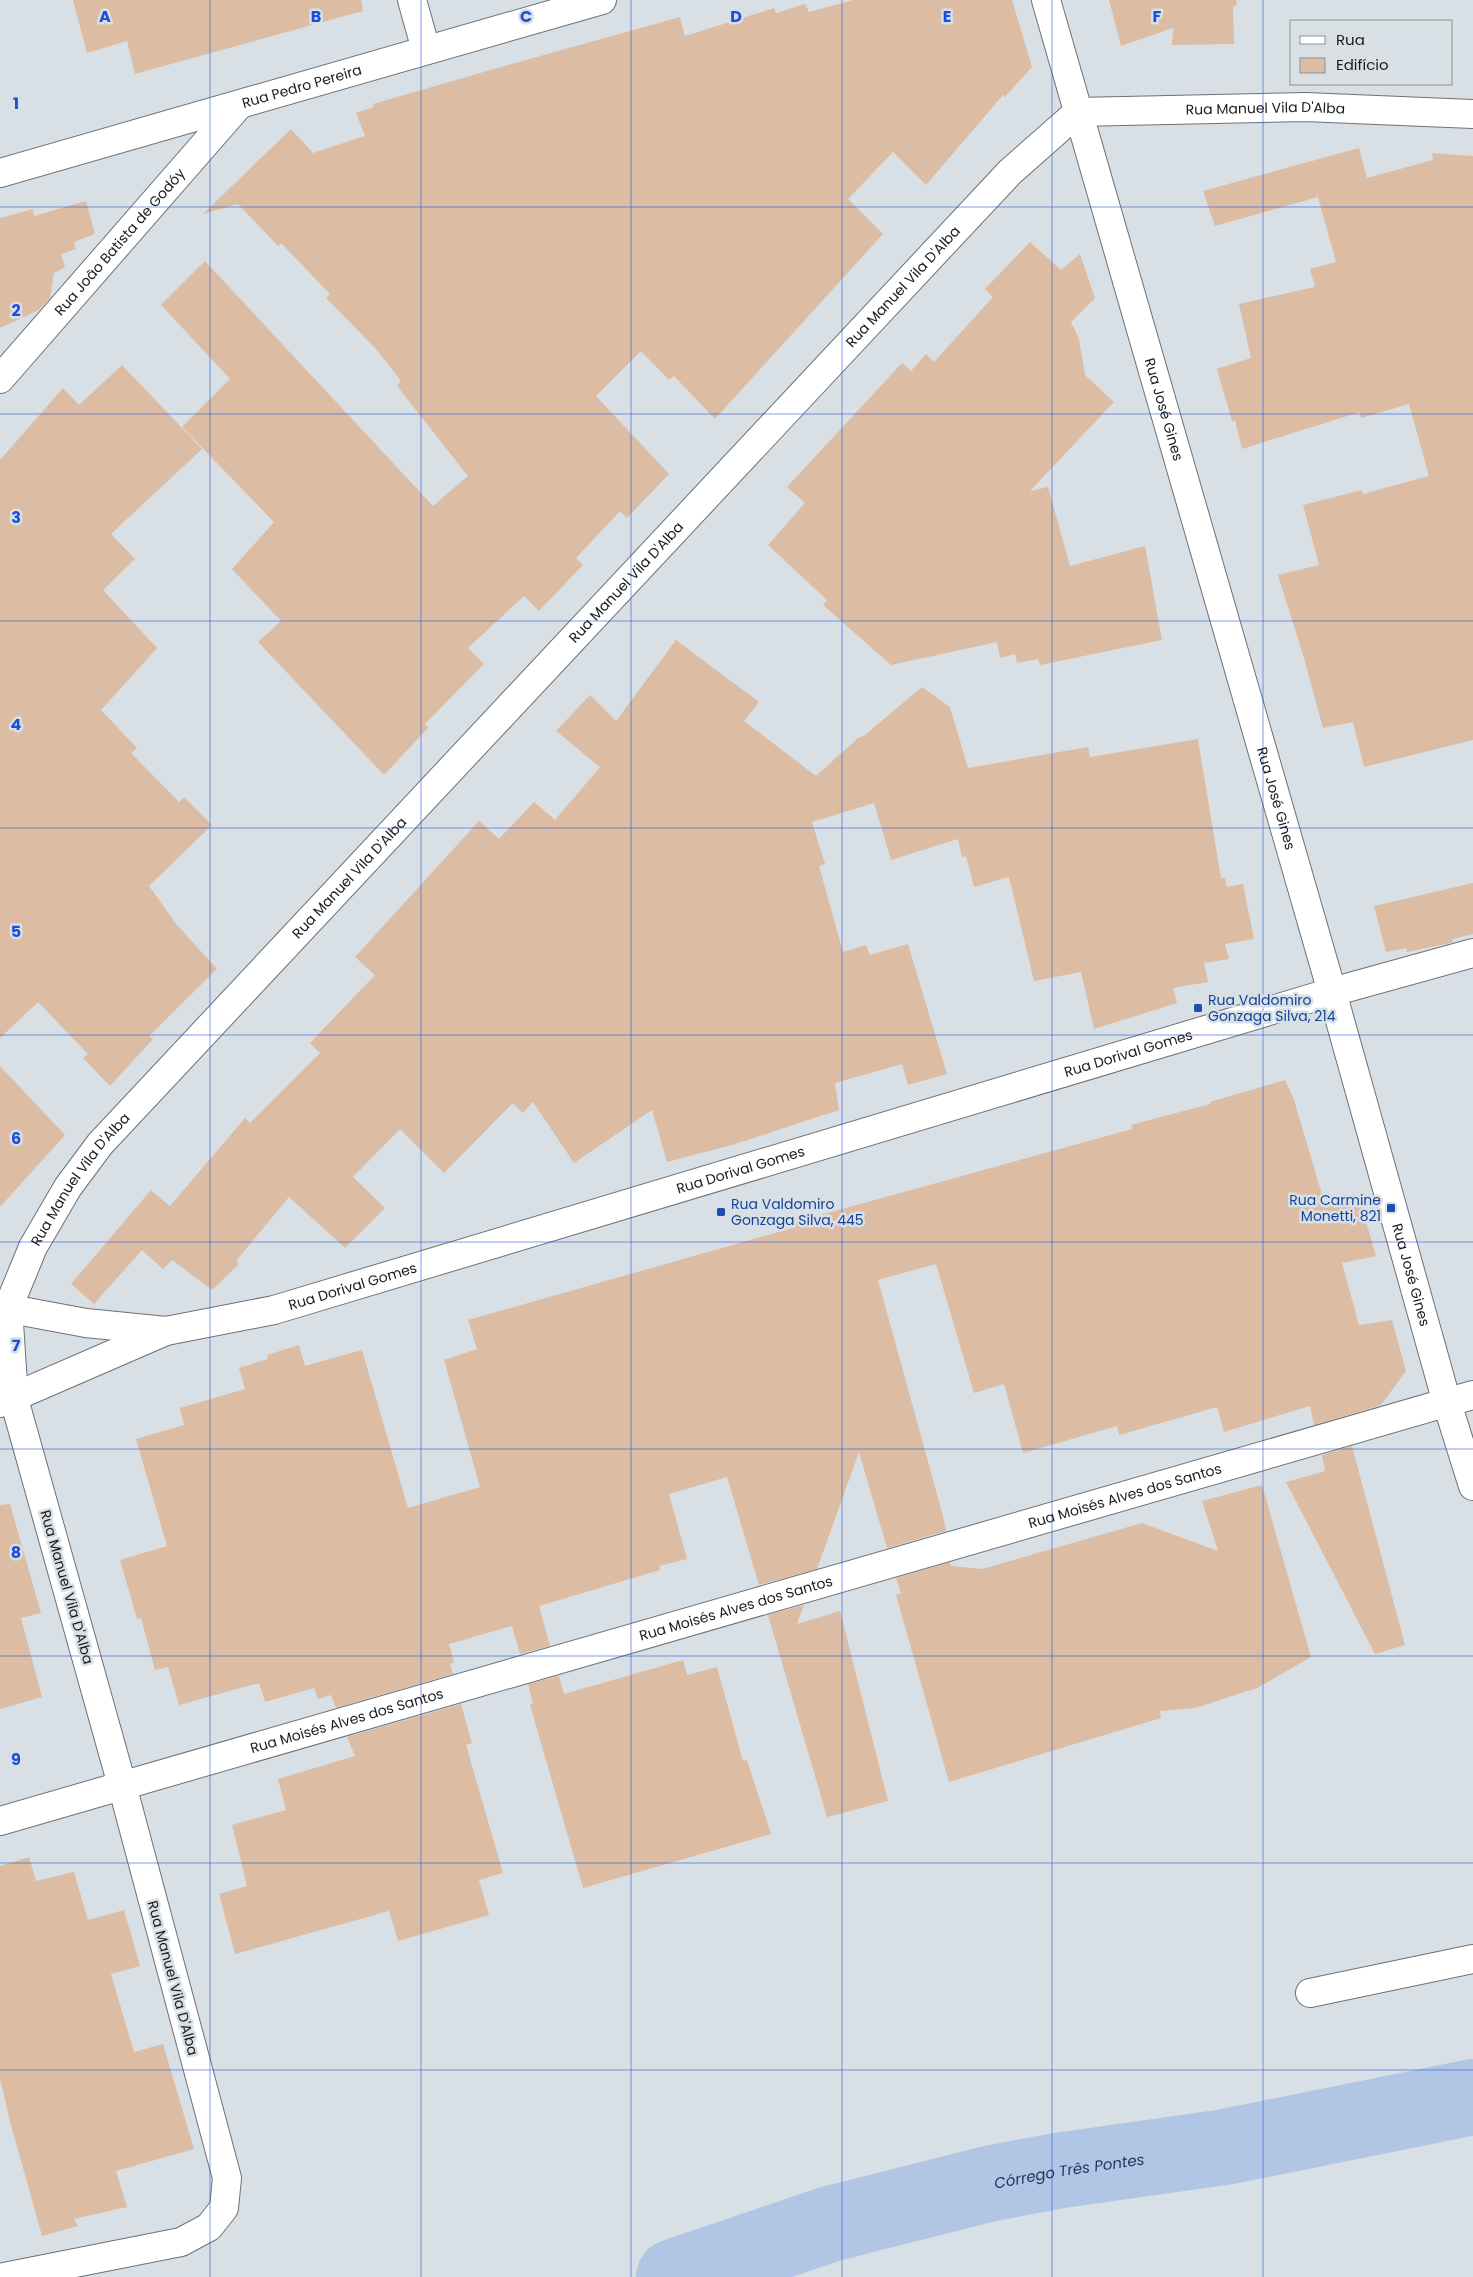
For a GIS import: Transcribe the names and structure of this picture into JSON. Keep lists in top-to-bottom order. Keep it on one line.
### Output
{"streets":{"street":["Rua Pedro Pereira","Rua Manuel Vila D'Alba","Rua João Batista de Godóy","Rua José Gines","Rua Dorival Gomes","Rua Moisés Alves dos Santos"]},"crossings":[["Rua Pedro Pereira","Rua João Batista de Godóy"],["Rua Manuel Vila D'Alba","Rua José Gines"],["Rua Manuel Vila D'Alba","Rua Dorival Gomes"],["Rua Manuel Vila D'Alba","Rua Moisés Alves dos Santos"],["Rua José Gines","Rua Dorival Gomes"],["Rua José Gines","Rua Moisés Alves dos Santos"]],"water":["Córrego Três Pontes"],"places":{"transit":["Rua Valdomiro Gonzaga Silva, 214","Rua Carmine Monetti, 821","Rua Valdomiro Gonzaga Silva, 445"]},"legend":["Rua","Edifício"],"grid":{"columns":["A","B","C","D","E","F"],"rows":["1","2","3","4","5","6","7","8","9"]}}
